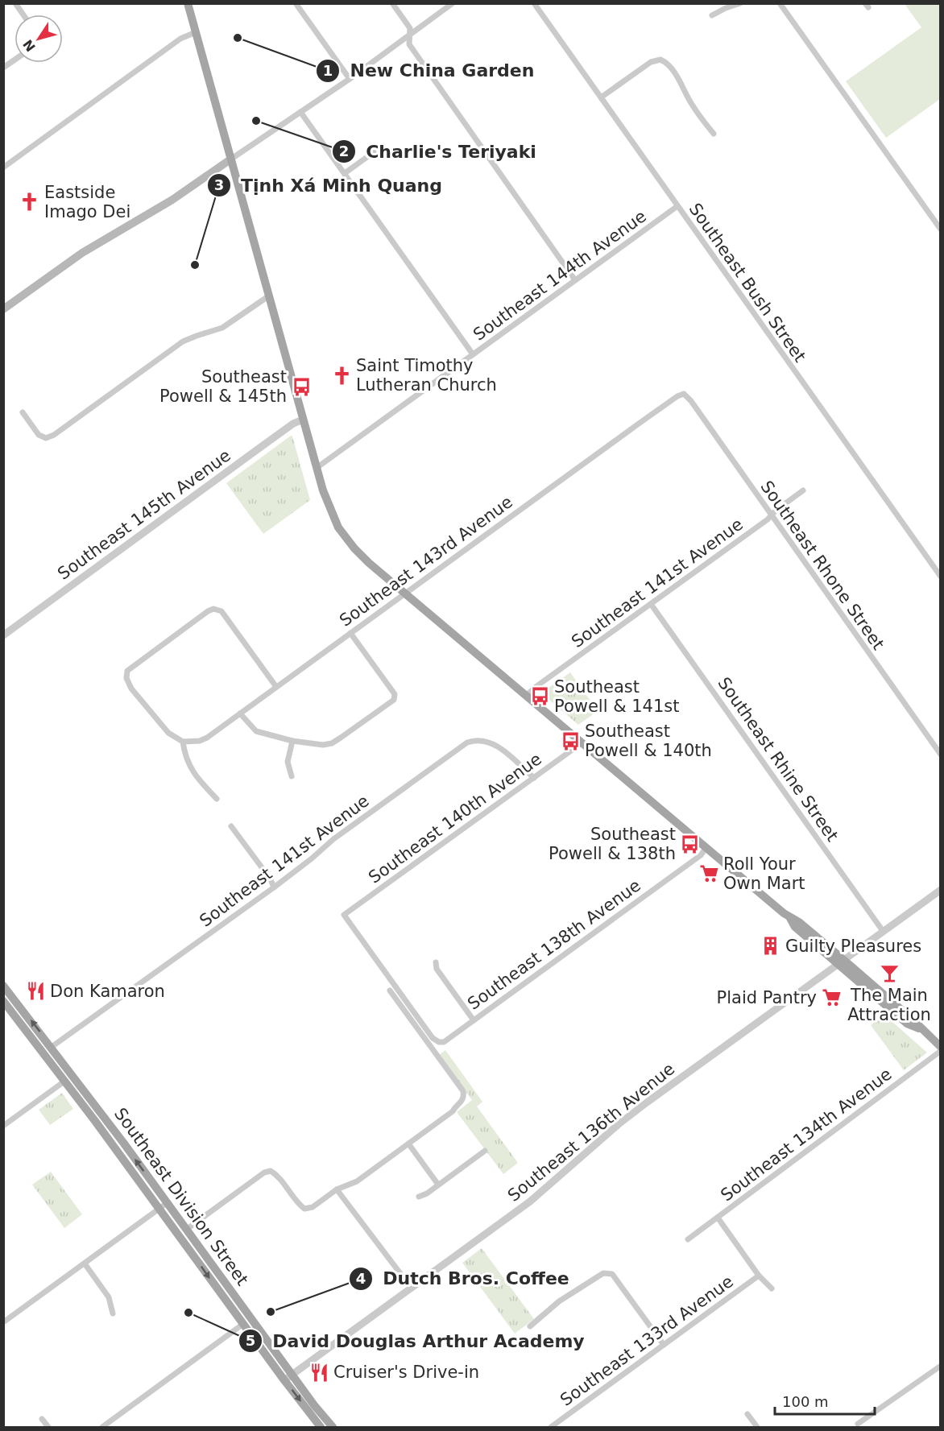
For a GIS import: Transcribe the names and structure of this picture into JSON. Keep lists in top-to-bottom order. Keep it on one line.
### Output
{"streets":{"main road":["Southeast Division Street"],"street":["Southeast 144th Avenue","Southeast Bush Street","Southeast 145th Avenue","Southeast 143rd Avenue","Southeast Rhone Street","Southeast 141st Avenue","Southeast Rhine Street","Southeast 140th Avenue","Southeast 138th Avenue","Southeast 136th Avenue","Southeast 134th Avenue","Southeast 133rd Avenue"]},"crossings":[["Southeast 144th Avenue","Southeast Bush Street"],["Southeast 143rd Avenue","Southeast Rhone Street"],["Southeast Rhone Street","Southeast 141st Avenue"],["Southeast 141st Avenue","Southeast Rhine Street"],["Southeast 141st Avenue","Southeast 140th Avenue"],["Southeast 141st Avenue","Southeast Division Street"],["Southeast Rhine Street","Southeast 136th Avenue"],["Southeast 140th Avenue","Southeast 138th Avenue"],["Southeast 136th Avenue","Southeast Division Street"]],"places":{"other":["New China Garden","Charlie's Teriyaki","Tịnh Xá Minh Quang","Dutch Bros. Coffee","David Douglas Arthur Academy"],"church":["Eastside Imago Dei","Saint Timothy Lutheran Church"],"bus stop":["Southeast Powell & 145th","Southeast Powell & 141st","Southeast Powell & 140th","Southeast Powell & 138th"],"supermarket":["Roll Your Own Mart","Plaid Pantry"],"building":["Guilty Pleasures"],"bar":["The Main Attraction"],"restaurant":["Don Kamaron","Cruiser's Drive-in"]},"scale_bar":"100 m","north":"bottom left"}
